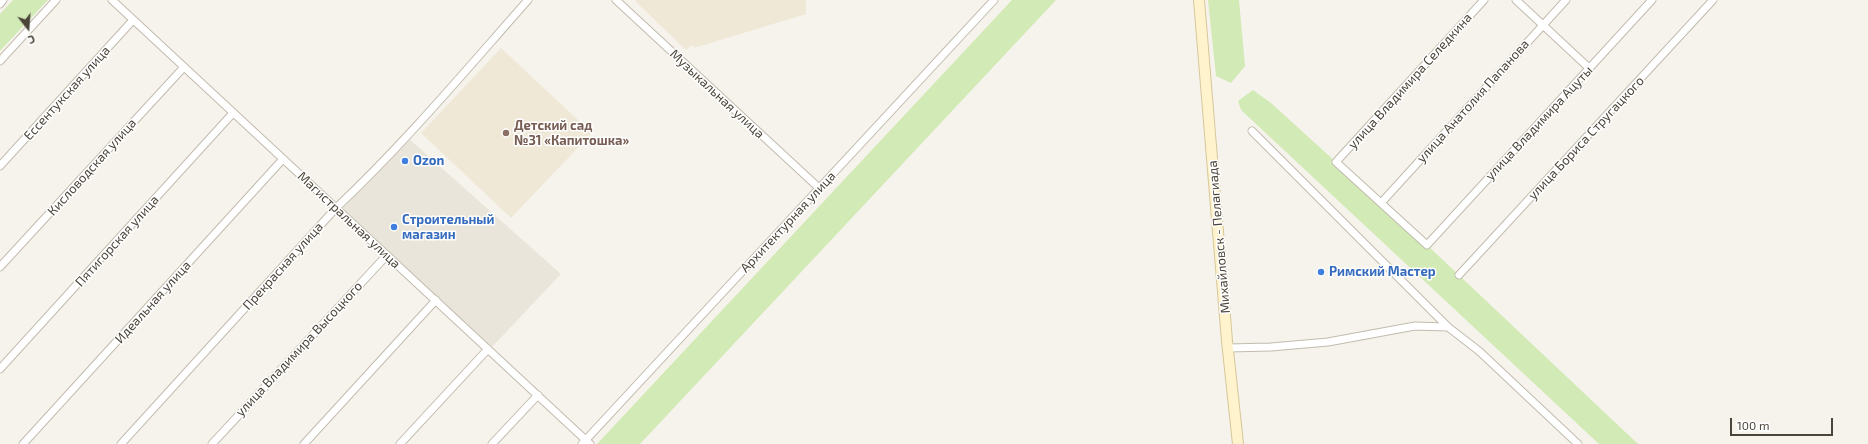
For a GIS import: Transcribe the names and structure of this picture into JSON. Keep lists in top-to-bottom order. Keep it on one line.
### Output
{"streets":{"street":["улица Владимира Селедкина","Ессентукская улица","Музыкальная улица","улица Анатолия Папанова","улица Владимира Ацуты","улица Бориса Стругацкого","Кисловодская улица","Магистральная улица","Архитектурная улица","Михайловск - Пелагиада","Пятигорская улица","Прекрасная улица","Идеальная улица","улица Владимира Высоцкого"]},"crossings":[["улица Владимира Селедкина","улица Анатолия Папанова"],["улица Владимира Селедкина","улица Владимира Ацуты"],["Ессентукская улица","Магистральная улица"],["Музыкальная улица","Архитектурная улица"],["улица Анатолия Папанова","улица Владимира Ацуты"],["Кисловодская улица","Магистральная улица"],["Магистральная улица","Архитектурная улица"],["Магистральная улица","Пятигорская улица"],["Магистральная улица","Прекрасная улица"],["Магистральная улица","Идеальная улица"],["Магистральная улица","улица Владимира Высоцкого"]],"places":["Детский сад №31 «Капитошка»","Ozon","Строительный магазин","Римский Мастер"],"scale_bar":"100 m","north":"bottom"}
